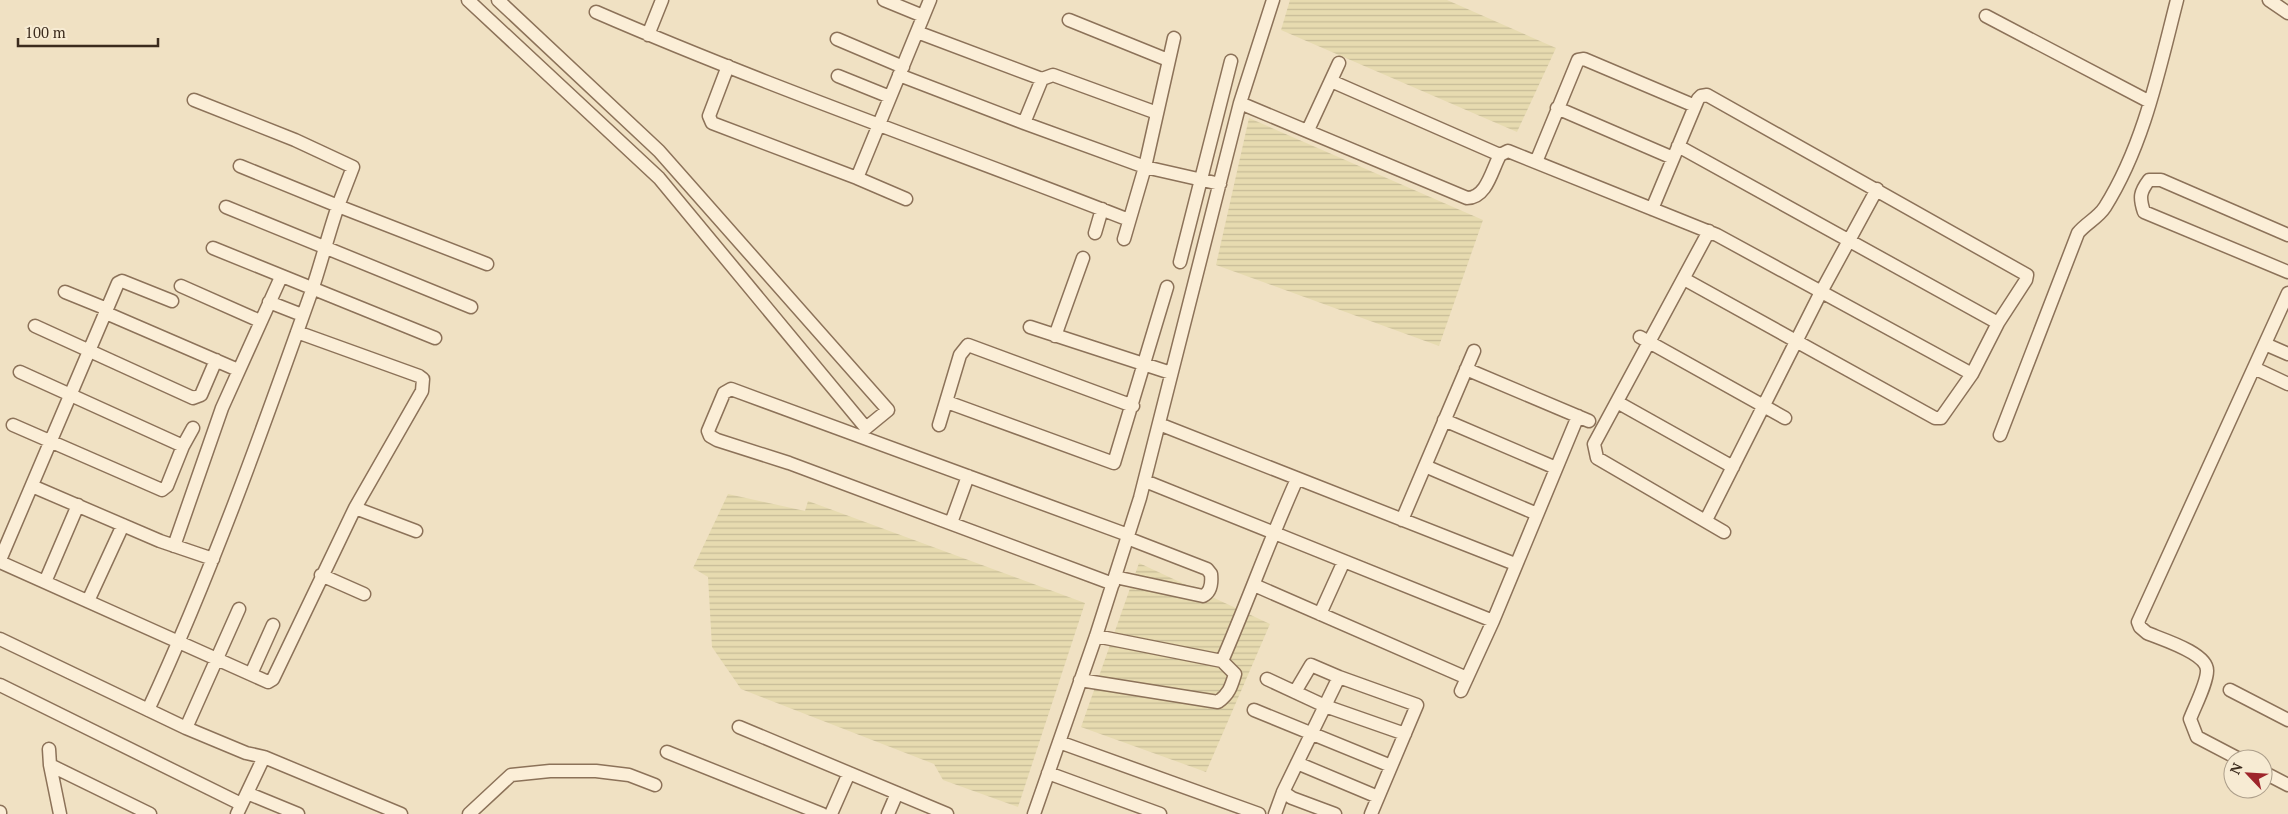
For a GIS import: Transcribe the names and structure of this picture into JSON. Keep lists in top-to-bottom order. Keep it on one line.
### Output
{"scale_bar":"100 m","north":"top left"}
